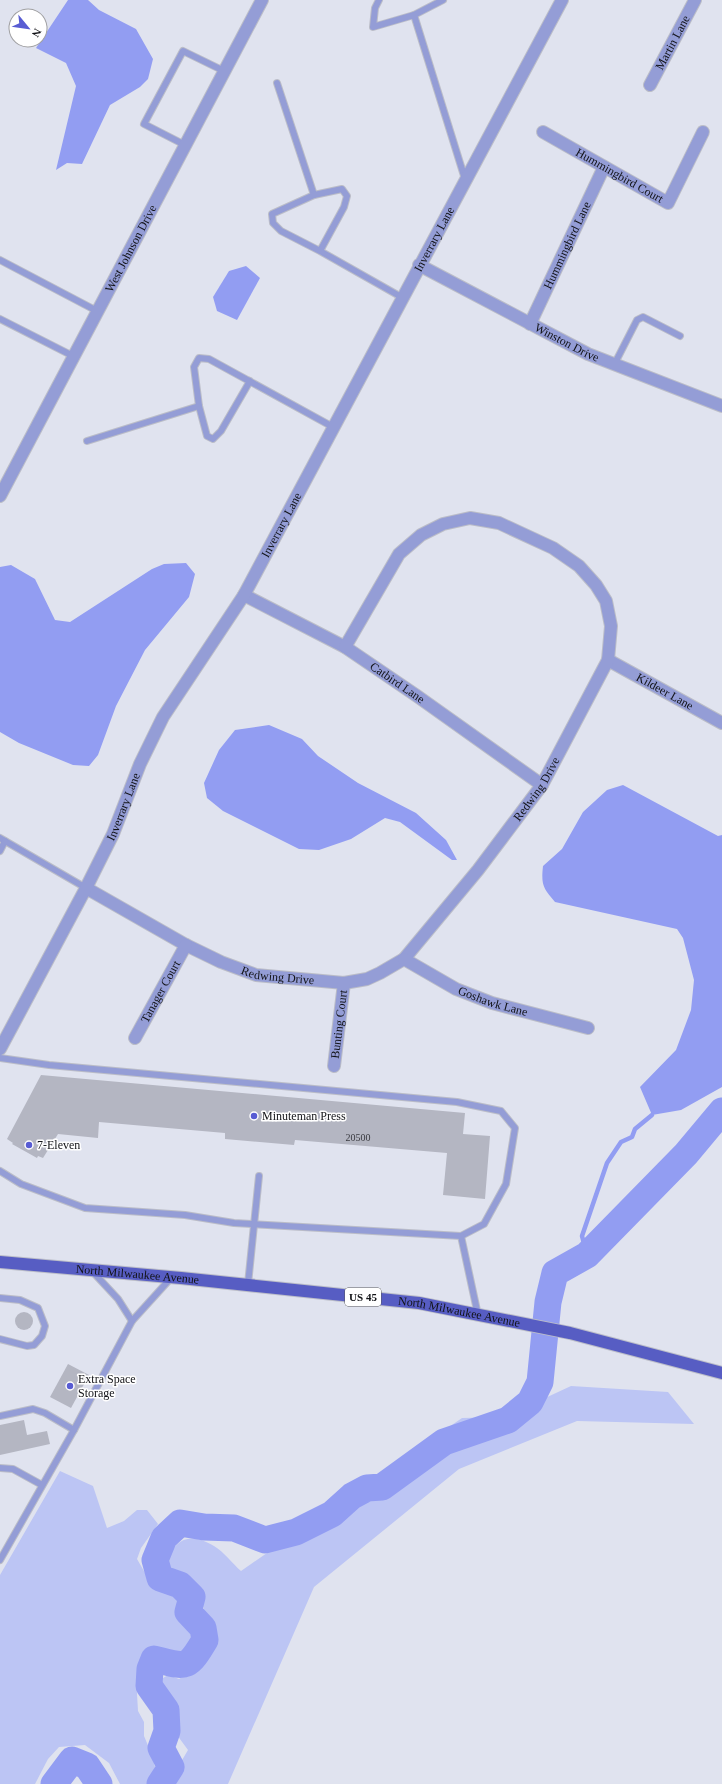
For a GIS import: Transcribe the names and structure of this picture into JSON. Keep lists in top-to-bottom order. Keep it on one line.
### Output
{"streets":{"main road":["North Milwaukee Avenue","US 45"],"street":["Martin Lane","Hummingbird Court","Inverrary Lane","Hummingbird Lane","West Johnson Drive","Winston Drive","Catbird Lane","Kildeer Lane","Redwing Drive","Tanager Court","Goshawk Lane","Bunting Court"]},"crossings":[["Hummingbird Court","Hummingbird Lane"],["Inverrary Lane","Winston Drive"],["Inverrary Lane","Catbird Lane"],["Inverrary Lane","Redwing Drive"],["Hummingbird Lane","Winston Drive"],["Catbird Lane","Redwing Drive"],["Kildeer Lane","Redwing Drive"],["Redwing Drive","Tanager Court"],["Redwing Drive","Goshawk Lane"],["Redwing Drive","Bunting Court"]],"places":["Minuteman Press","7-Eleven","Extra Space Storage"],"house_numbers":["20500"],"north":"bottom right"}
